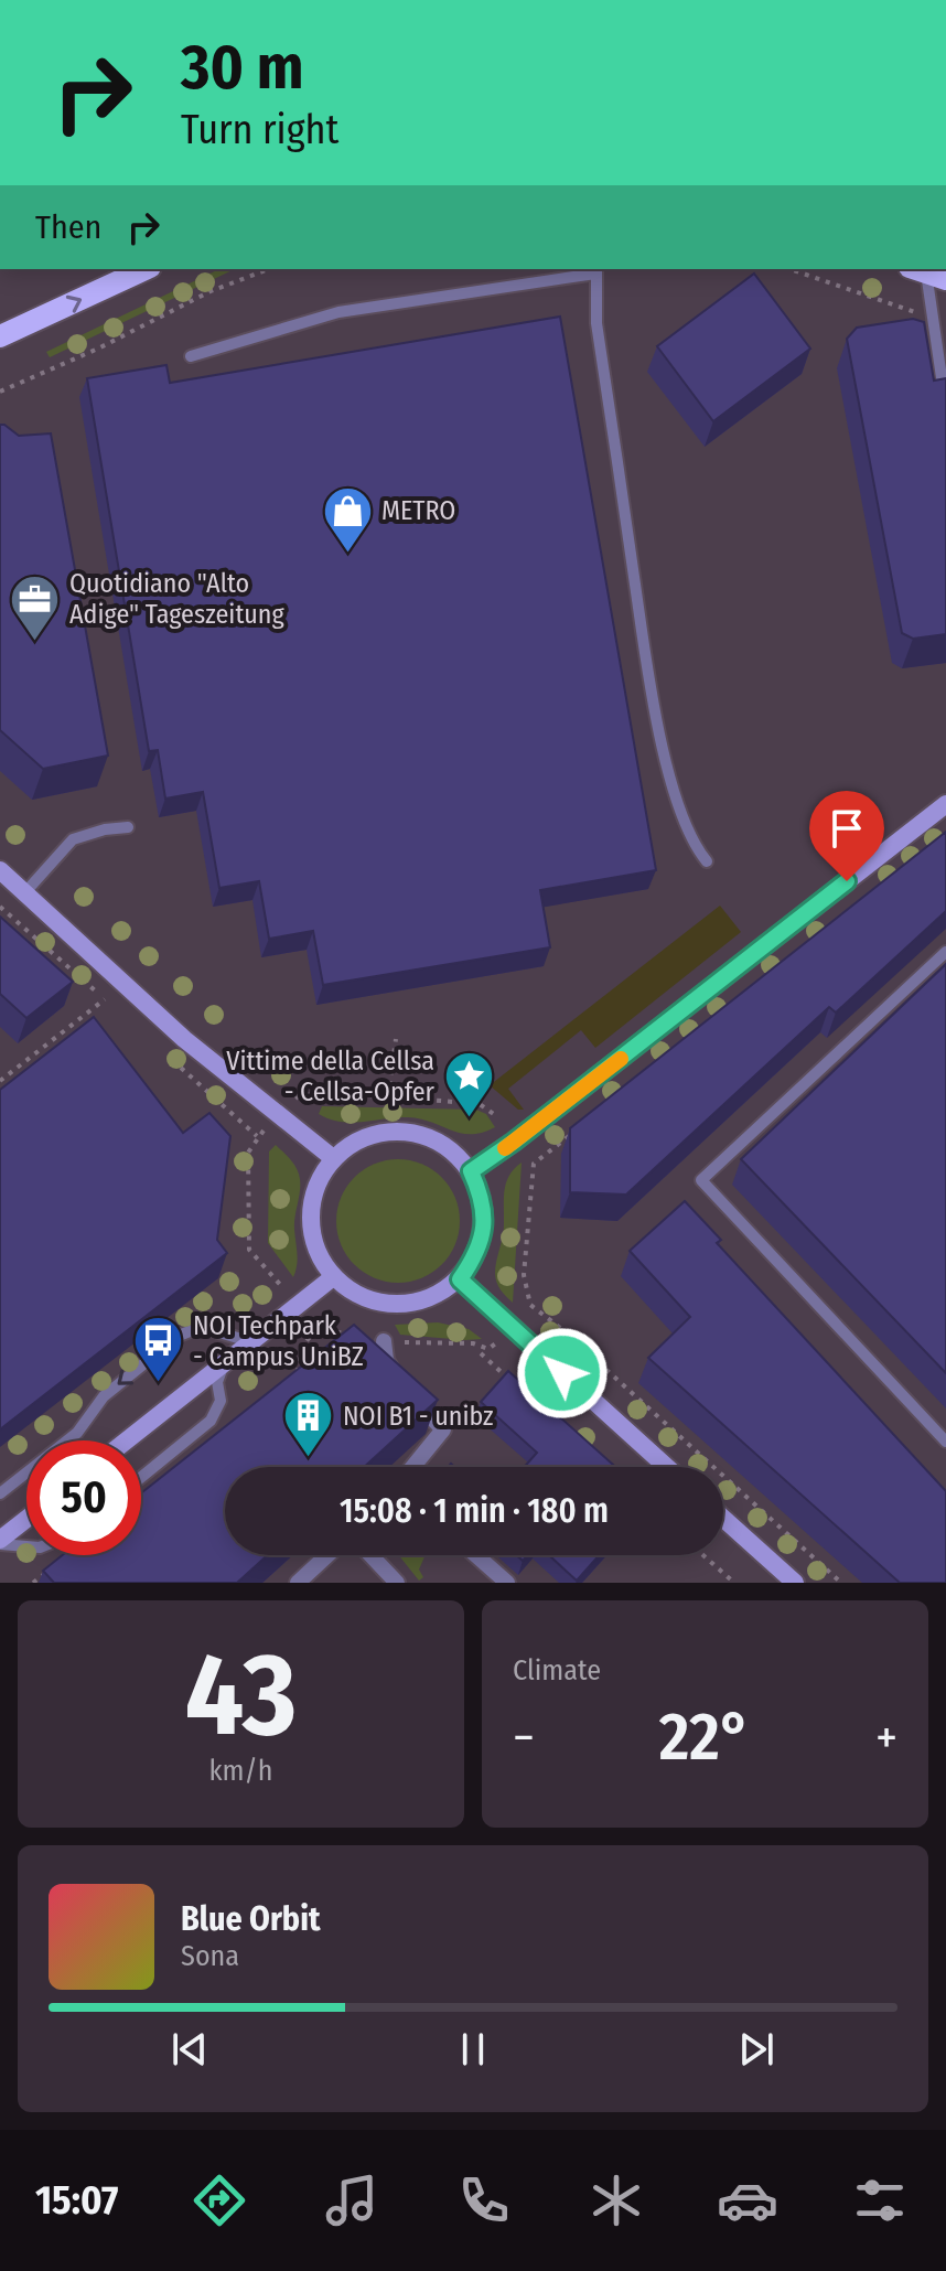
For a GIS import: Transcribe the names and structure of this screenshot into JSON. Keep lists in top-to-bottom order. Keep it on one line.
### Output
{"places":{"shop":["METRO"],"office":["Quotidiano \"Alto Adige\" Tageszeitung"],"place":["Vittime della Cellsa - Cellsa-Opfer"],"bus stop":["NOI Techpark - Campus UniBZ"],"building":["NOI B1 - unibz"]},"page":{"turn":["30 m","Turn right"],"then":"Then","limit":"50","trip":"15:08 · 1 min · 180 m","tile":[["43","km/h"],"Climate"],"heat":["−","22°","+"],"song":["Blue Orbit","Sona"],"tabs":"15:07"}}
